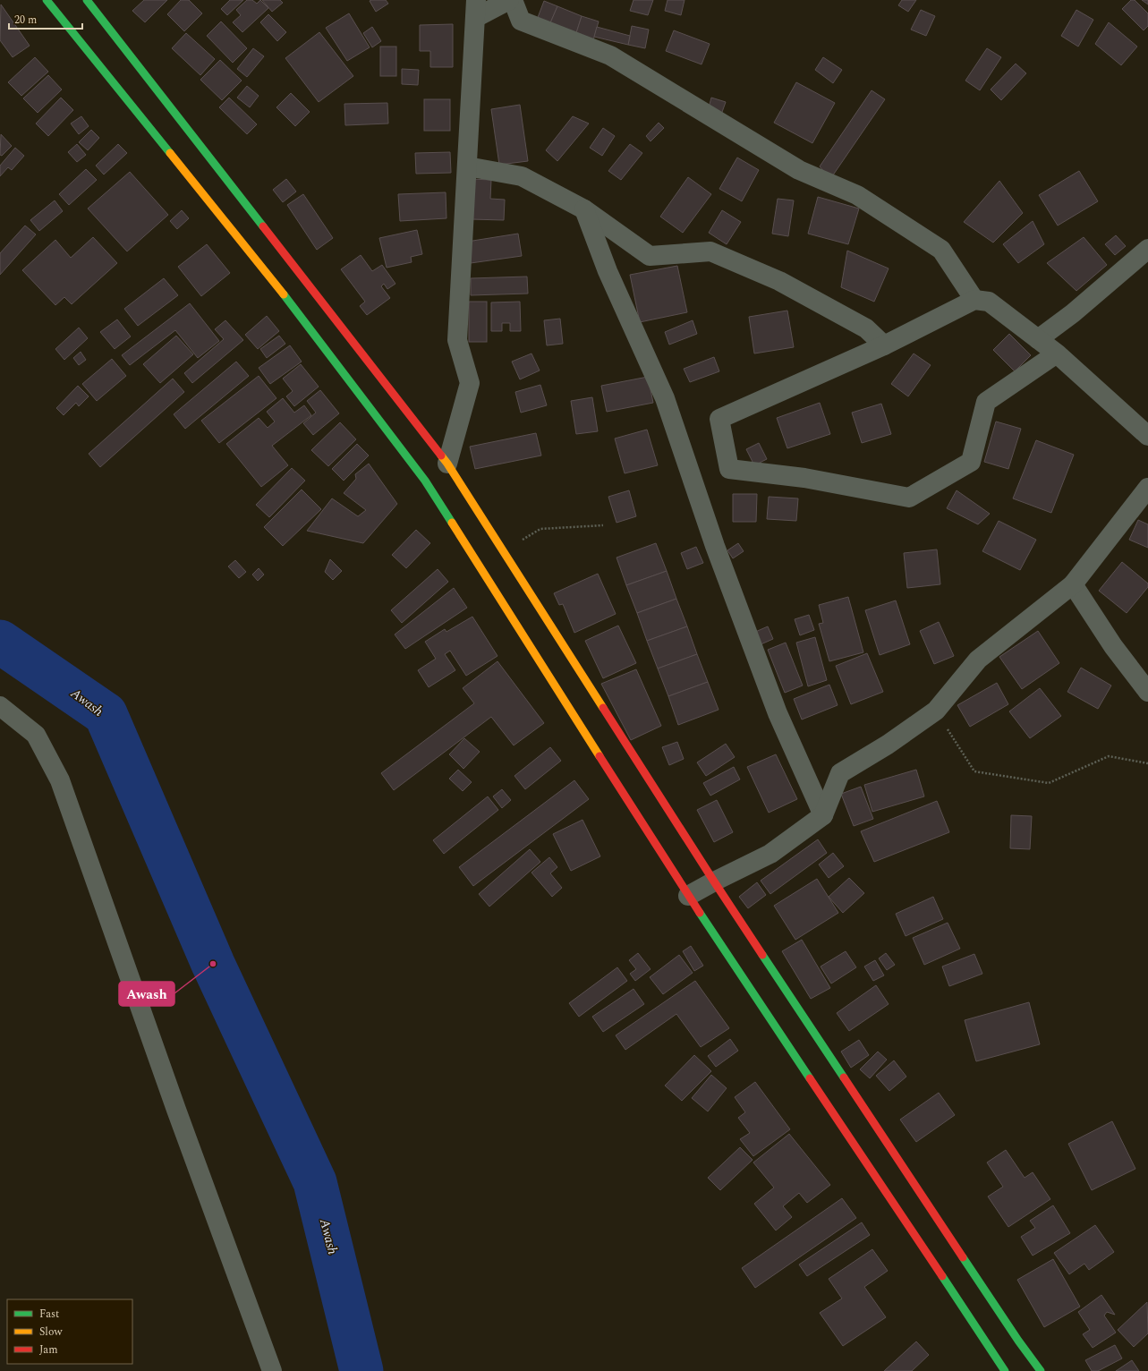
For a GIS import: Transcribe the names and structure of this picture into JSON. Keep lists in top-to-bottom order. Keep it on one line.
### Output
{"water":["Awash"],"places":["Awash"],"legend":["Fast","Slow","Jam"],"scale_bar":"20 m"}
